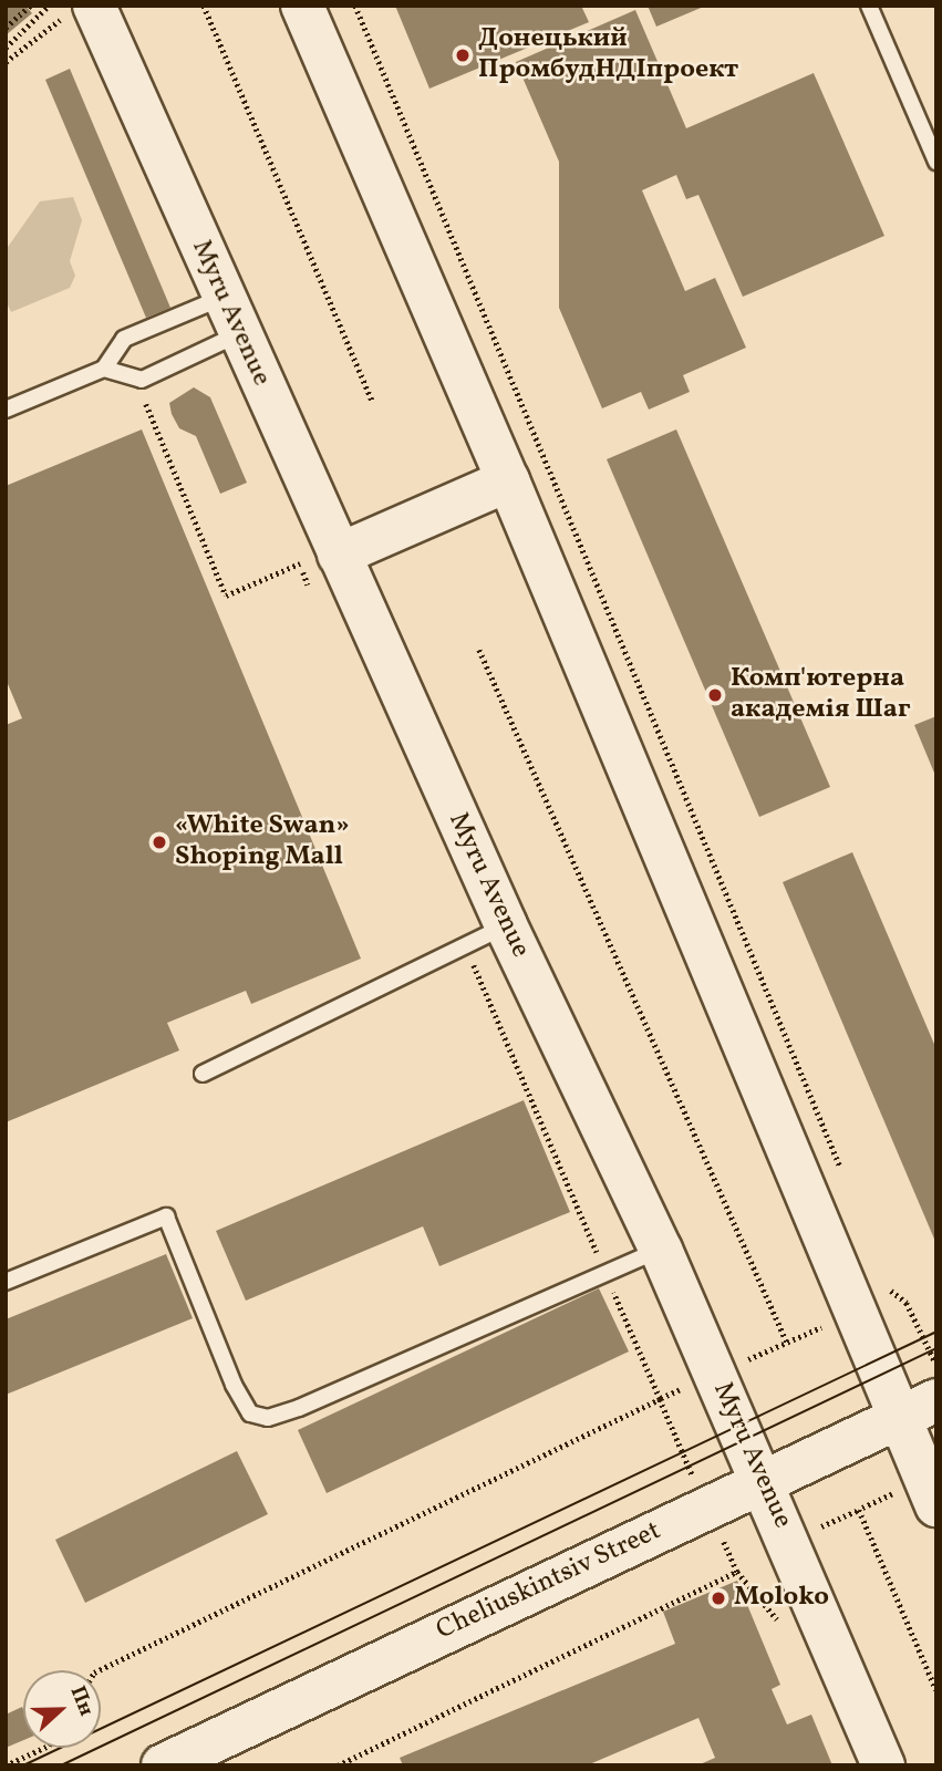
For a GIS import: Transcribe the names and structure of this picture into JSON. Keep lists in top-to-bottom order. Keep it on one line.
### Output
{"streets":{"main road":["Myru Avenue","Cheliuskintsiv Street"]},"crossings":[["Myru Avenue","Cheliuskintsiv Street"]],"places":["Донецький ПромбудНДІпроект","Комп'ютерна академія Шаг","«White Swan» Shoping Mall","Moloko"],"north":"right"}
